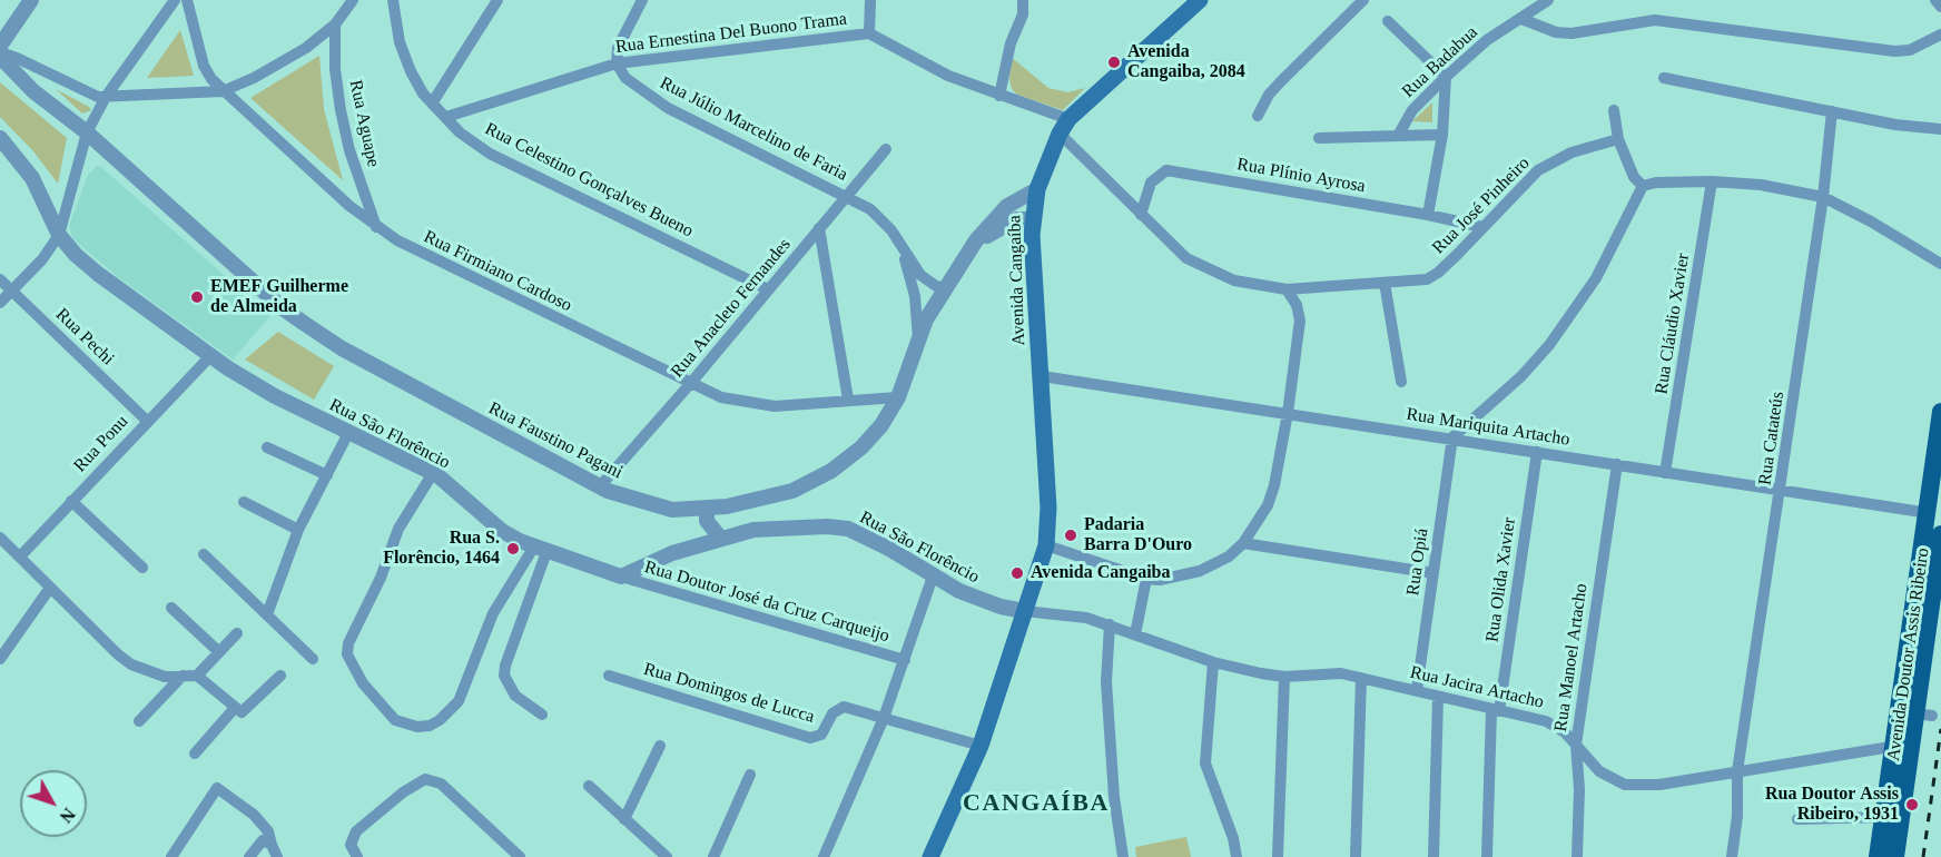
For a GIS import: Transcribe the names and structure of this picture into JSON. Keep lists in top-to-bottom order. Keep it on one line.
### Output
{"streets":{"main road":["Avenida Cangaíba","Avenida Doutor Assis Ribeiro"],"street":["Rua Ernestina Del Buono Trama","Rua Badabua","Rua Aguape","Rua Júlio Marcelino de Faria","Rua Plínio Ayrosa","Rua Celestino Gonçalves Bueno","Rua José Pinheiro","Rua Firmiano Cardoso","Rua Anacleto Fernandes","Rua Cláudio Xavier","Rua Pechi","Rua Mariquita Artacho","Rua São Florêncio","Rua Catateús","Rua Faustino Pagani","Rua Ponu","Rua Opiá","Rua Olida Xavier","Rua Doutor José da Cruz Carqueijo","Rua Manoel Artacho","Rua Jacira Artacho","Rua Domingos de Lucca"]},"crossings":[["Rua Ernestina Del Buono Trama","Rua Júlio Marcelino de Faria"],["Rua Ernestina Del Buono Trama","Rua Celestino Gonçalves Bueno"],["Rua Aguape","Rua Firmiano Cardoso"],["Rua Júlio Marcelino de Faria","Rua Anacleto Fernandes"],["Rua Júlio Marcelino de Faria","Rua Faustino Pagani"],["Rua Plínio Ayrosa","Rua José Pinheiro"],["Rua Celestino Gonçalves Bueno","Rua Anacleto Fernandes"],["Rua José Pinheiro","Avenida Cangaíba"],["Rua Firmiano Cardoso","Rua Anacleto Fernandes"],["Rua Firmiano Cardoso","Rua Faustino Pagani"],["Avenida Cangaíba","Rua Mariquita Artacho"],["Avenida Cangaíba","Rua São Florêncio"],["Avenida Cangaíba","Rua Faustino Pagani"],["Avenida Cangaíba","Rua Jacira Artacho"],["Rua Anacleto Fernandes","Rua Faustino Pagani"],["Rua Cláudio Xavier","Rua Mariquita Artacho"],["Rua Pechi","Rua Ponu"],["Rua Mariquita Artacho","Rua Catateús"],["Rua Mariquita Artacho","Rua Opiá"],["Rua Mariquita Artacho","Rua Olida Xavier"],["Rua Mariquita Artacho","Avenida Doutor Assis Ribeiro"],["Rua Mariquita Artacho","Rua Manoel Artacho"],["Rua São Florêncio","Rua Ponu"],["Rua São Florêncio","Rua Doutor José da Cruz Carqueijo"],["Rua São Florêncio","Rua Jacira Artacho"],["Rua Catateús","Rua Jacira Artacho"],["Rua Opiá","Rua Jacira Artacho"],["Rua Olida Xavier","Rua Jacira Artacho"],["Avenida Doutor Assis Ribeiro","Rua Jacira Artacho"],["Rua Manoel Artacho","Rua Jacira Artacho"]],"districts":["CANGAÍBA"],"places":["Avenida Cangaiba, 2084","EMEF Guilherme de Almeida","Padaria Barra D'Ouro","Rua S. Florêncio, 1464","Avenida Cangaiba","Rua Doutor Assis Ribeiro, 1931"],"north":"bottom right"}
